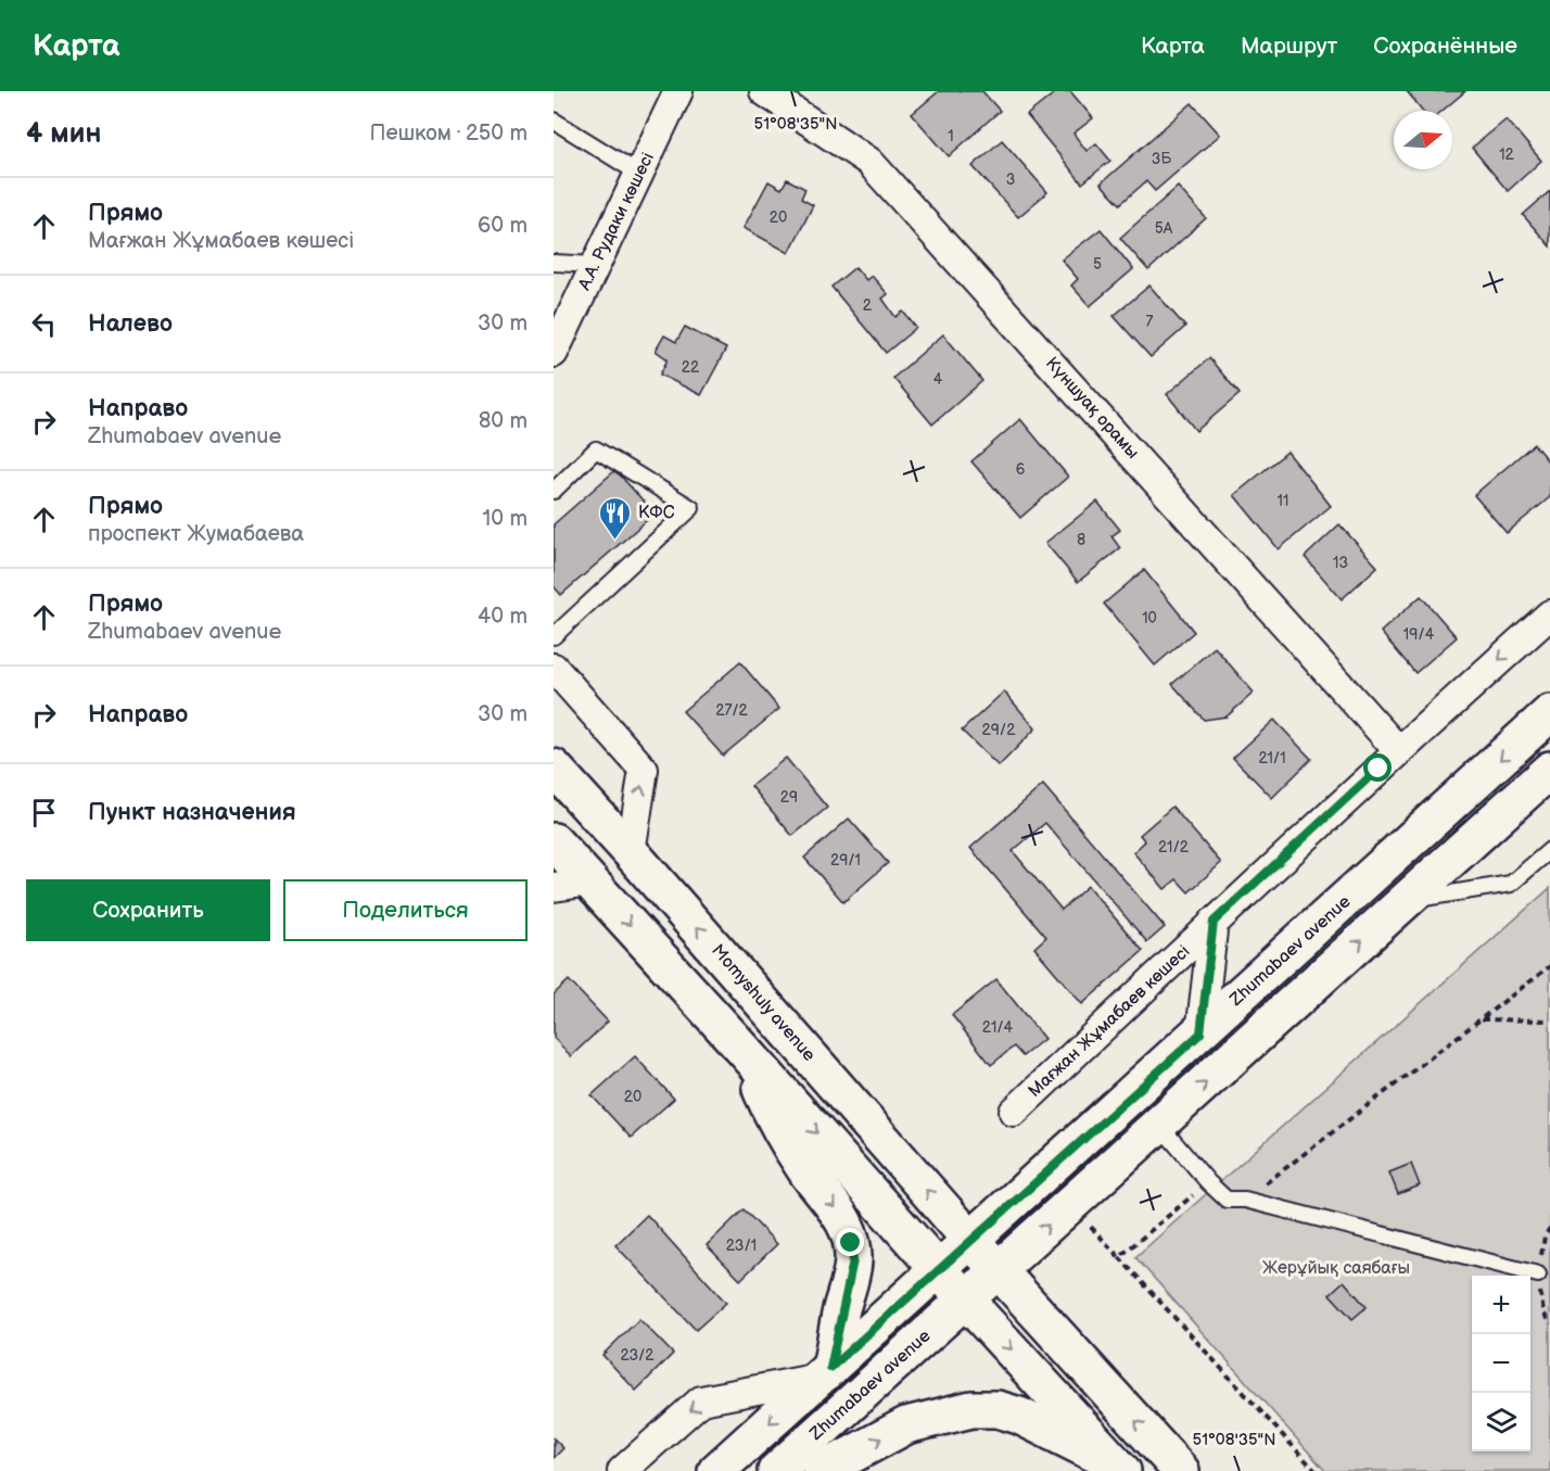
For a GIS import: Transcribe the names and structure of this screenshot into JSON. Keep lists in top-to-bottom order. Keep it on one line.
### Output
{"streets":{"main road":["Zhumabaev avenue","Momyshuly avenue"],"street":["А.А. Рудаки көшесі","Күншуақ орамы","Мағжан Жұмабаев көшесі"]},"crossings":[["Күншуақ орамы","Мағжан Жұмабаев көшесі"],["Zhumabaev avenue","Momyshuly avenue"]],"parks":["Жерұйық саябағы"],"places":{"restaurant":["КФС"]},"house_numbers":["1","12","3Б","3","20","5А","5","2","7","22","4","6","11","8","13","10","19/4","27/2","29/2","21/1","29","21/2","29/1","21/4","20","23/1","23/2"],"north":"right","page":{"header":"Карта","nav":["Карта","Маршрут","Сохранённые"],"heading":["4 мин","Пешком · 250 m"],"list":[["Прямо","Мағжан Жұмабаев көшесі","60 m"],["Налево","30 m"],["Направо","Zhumabaev avenue","80 m"],["Прямо","проспект Жумабаева","10 m"],["Прямо","Zhumabaev avenue","40 m"],["Направо","30 m"],"Пункт назначения"],"buttons":["Сохранить","Поделиться"],"map_buttons":["+","−"]},"coordinates":["51°08'35\"N"]}
